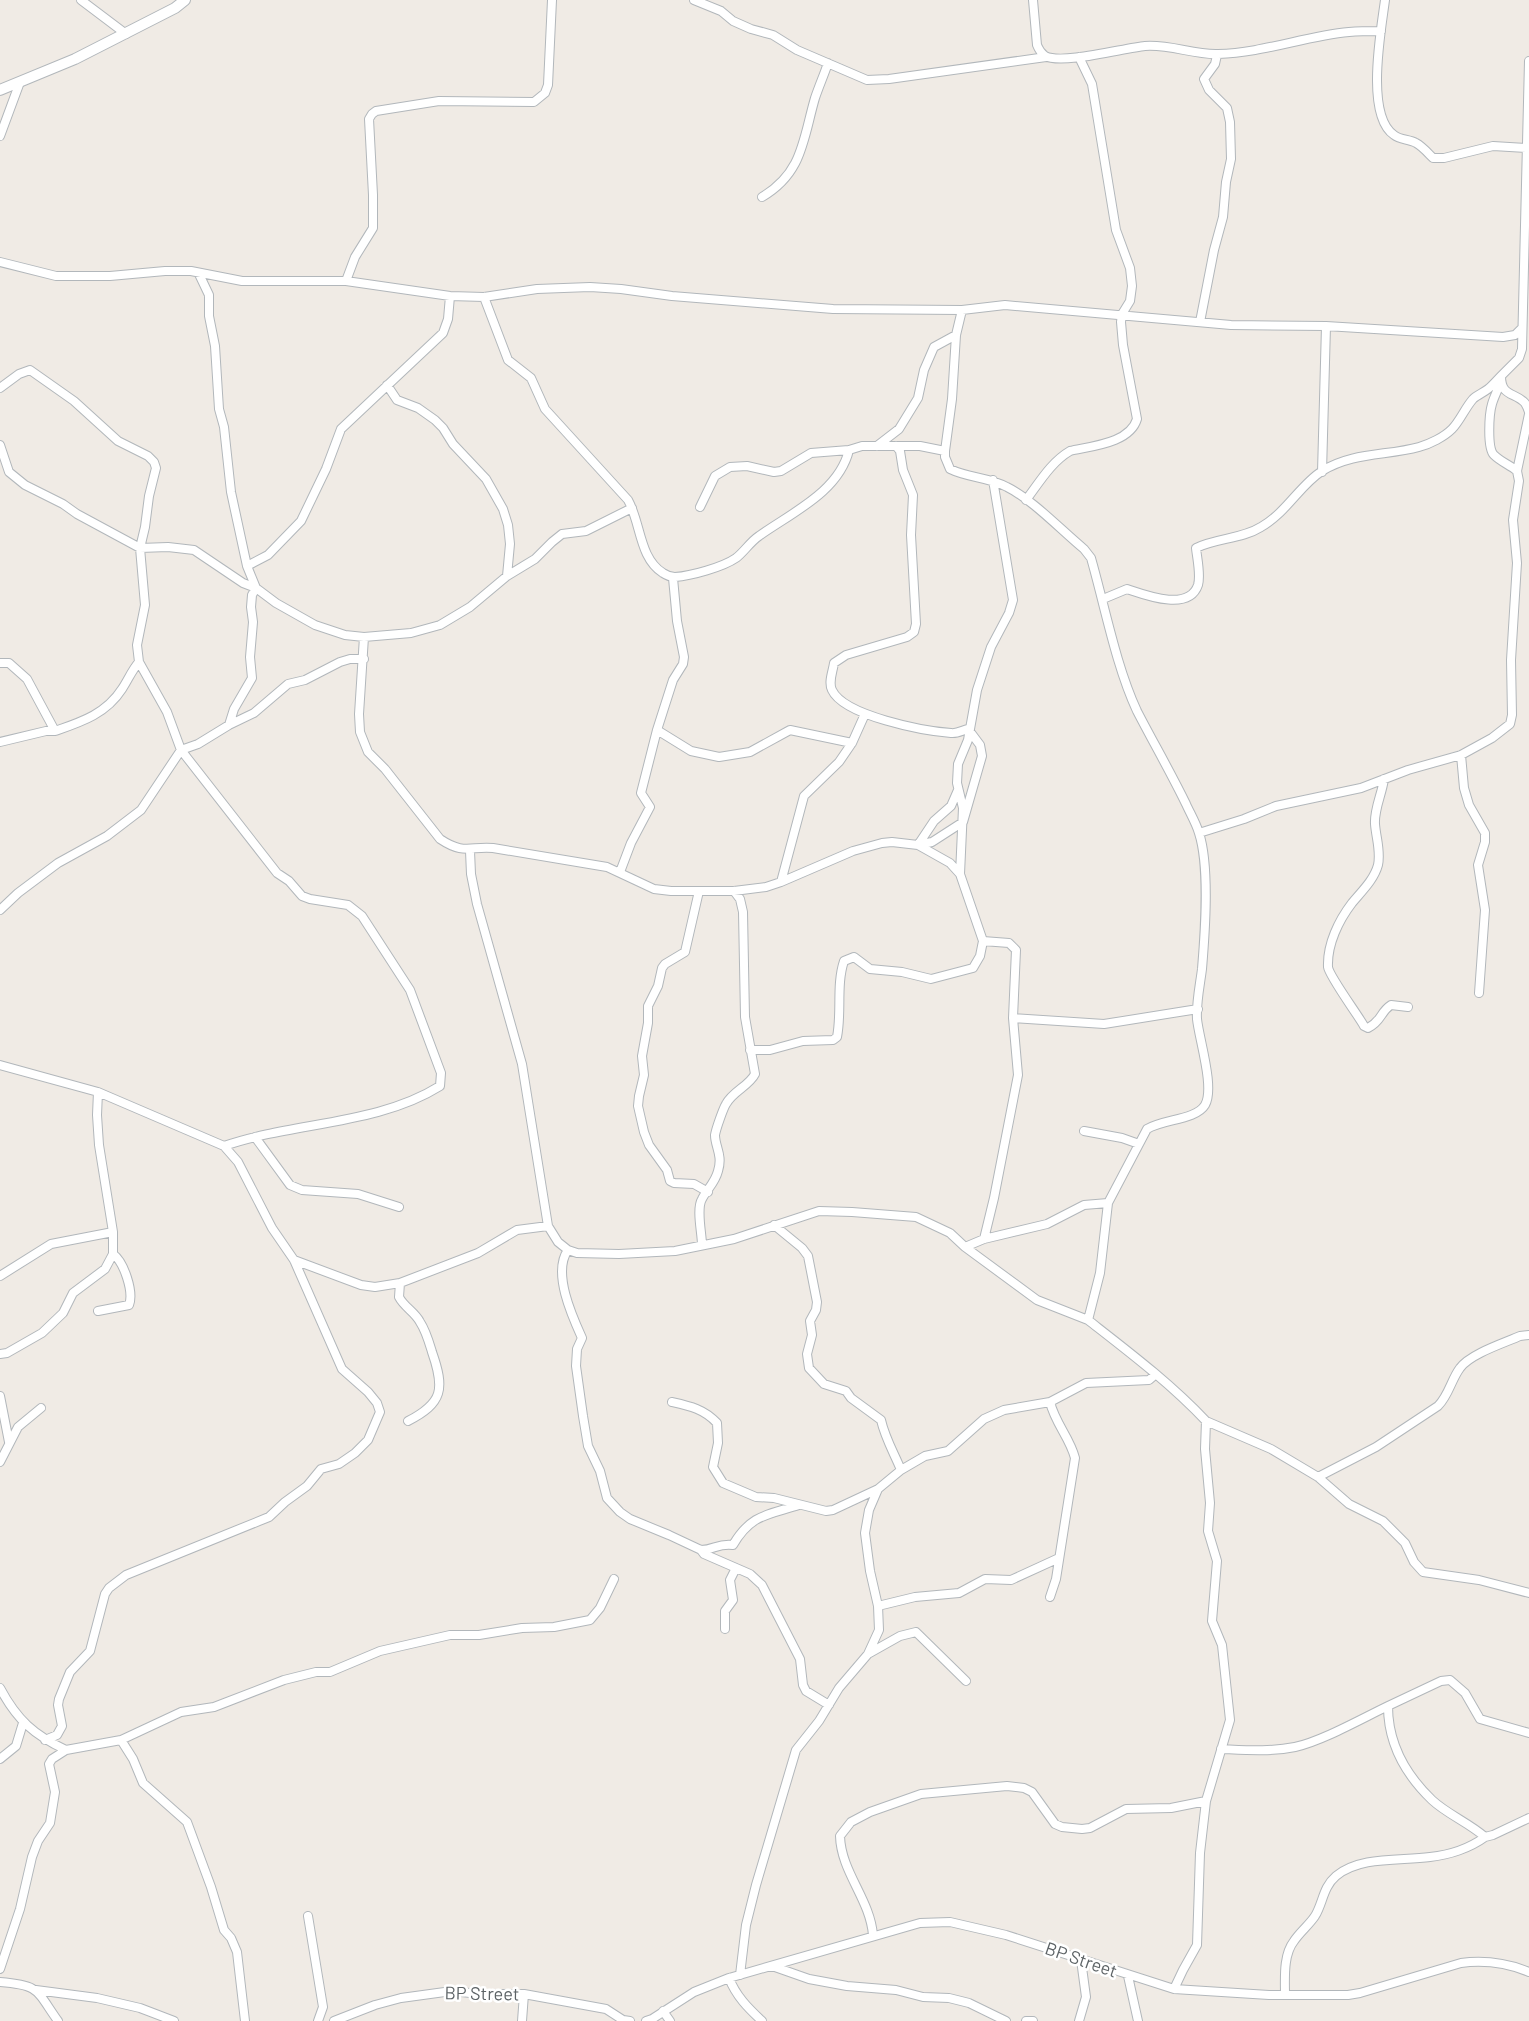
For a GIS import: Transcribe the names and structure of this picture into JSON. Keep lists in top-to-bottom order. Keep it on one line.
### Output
{"streets":{"street":["BP Street"]}}
